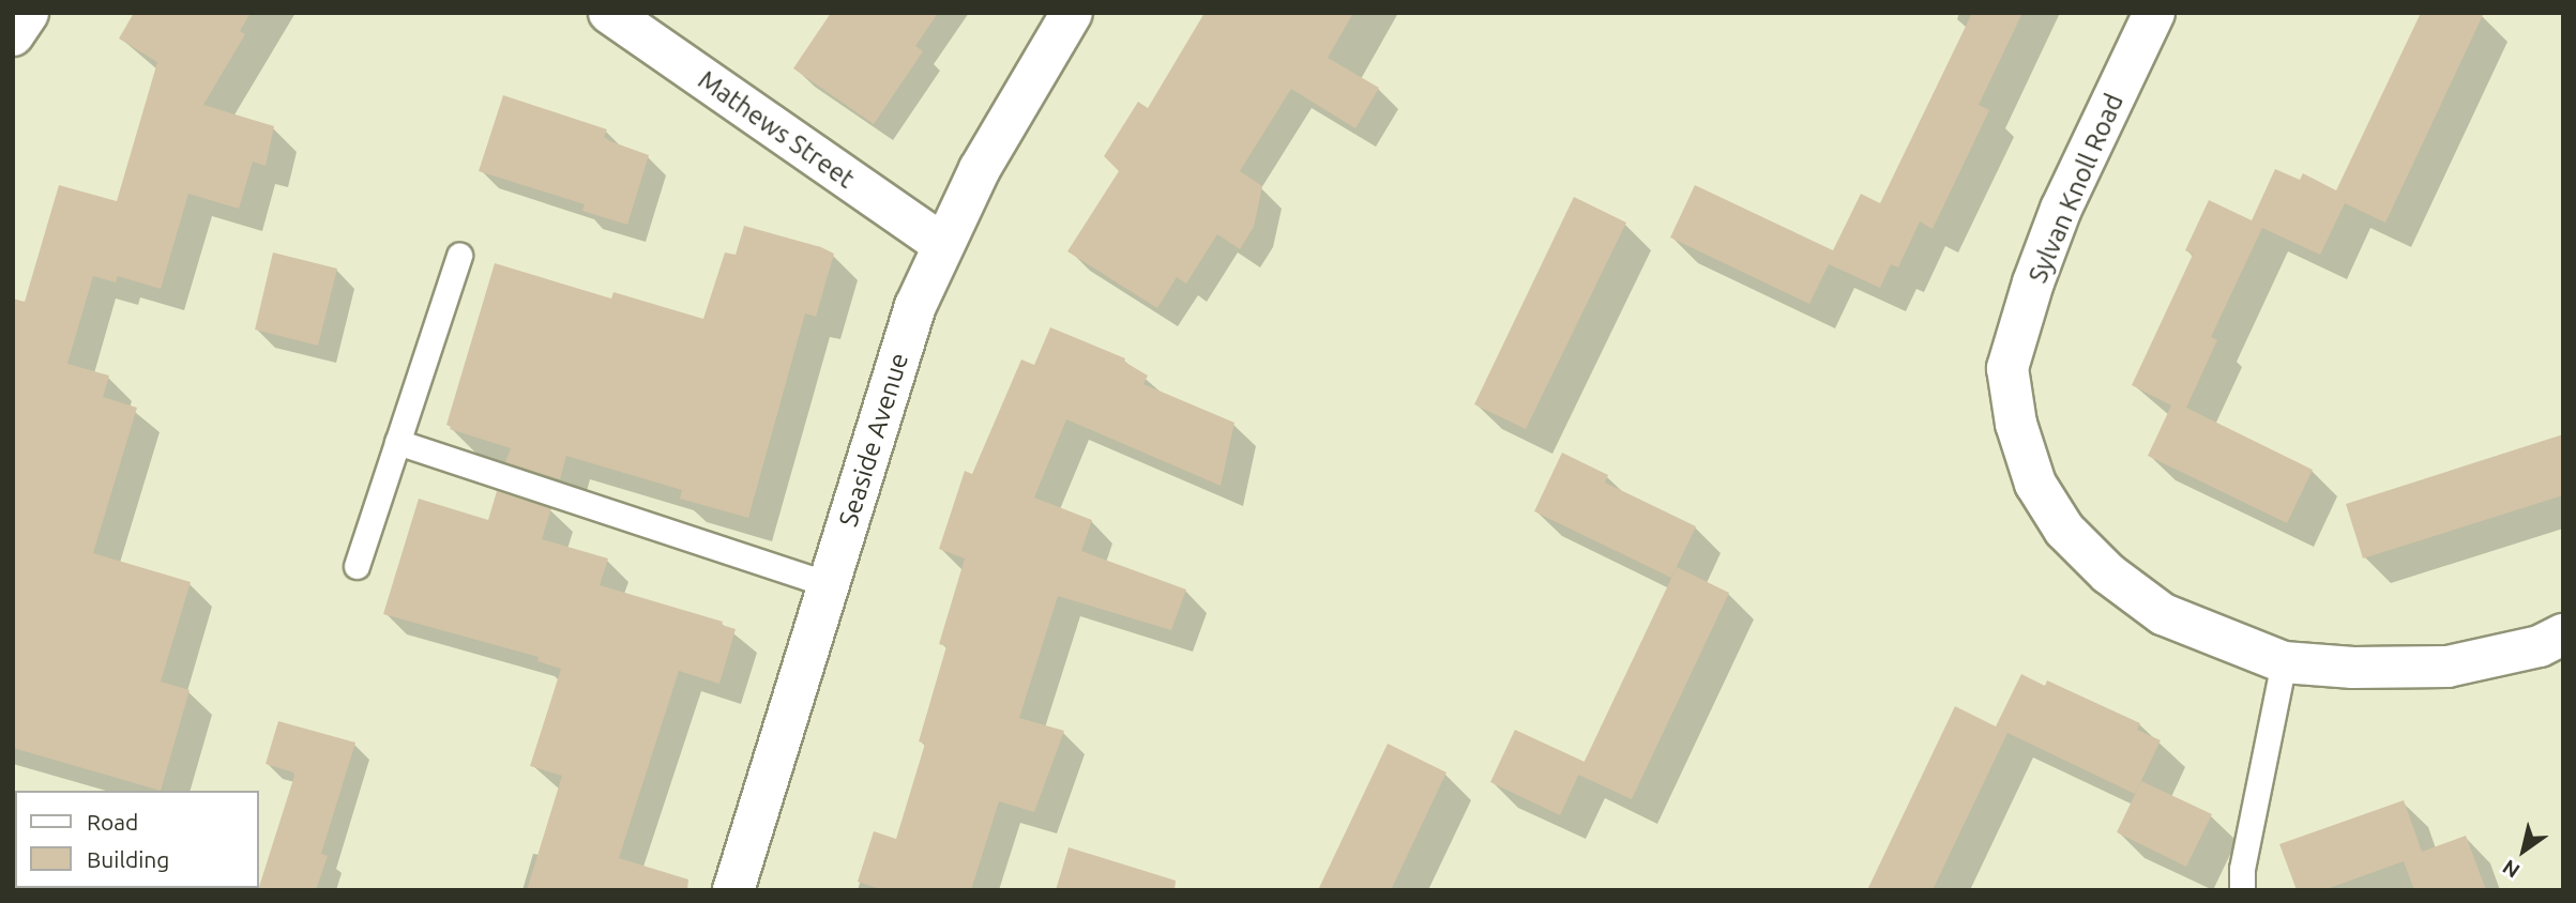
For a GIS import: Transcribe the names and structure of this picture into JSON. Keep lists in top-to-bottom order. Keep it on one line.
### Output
{"streets":{"street":["Mathews Street","Sylvan Knoll Road","Seaside Avenue"]},"crossings":[["Mathews Street","Seaside Avenue"]],"legend":["Road","Building"],"north":"bottom left"}
